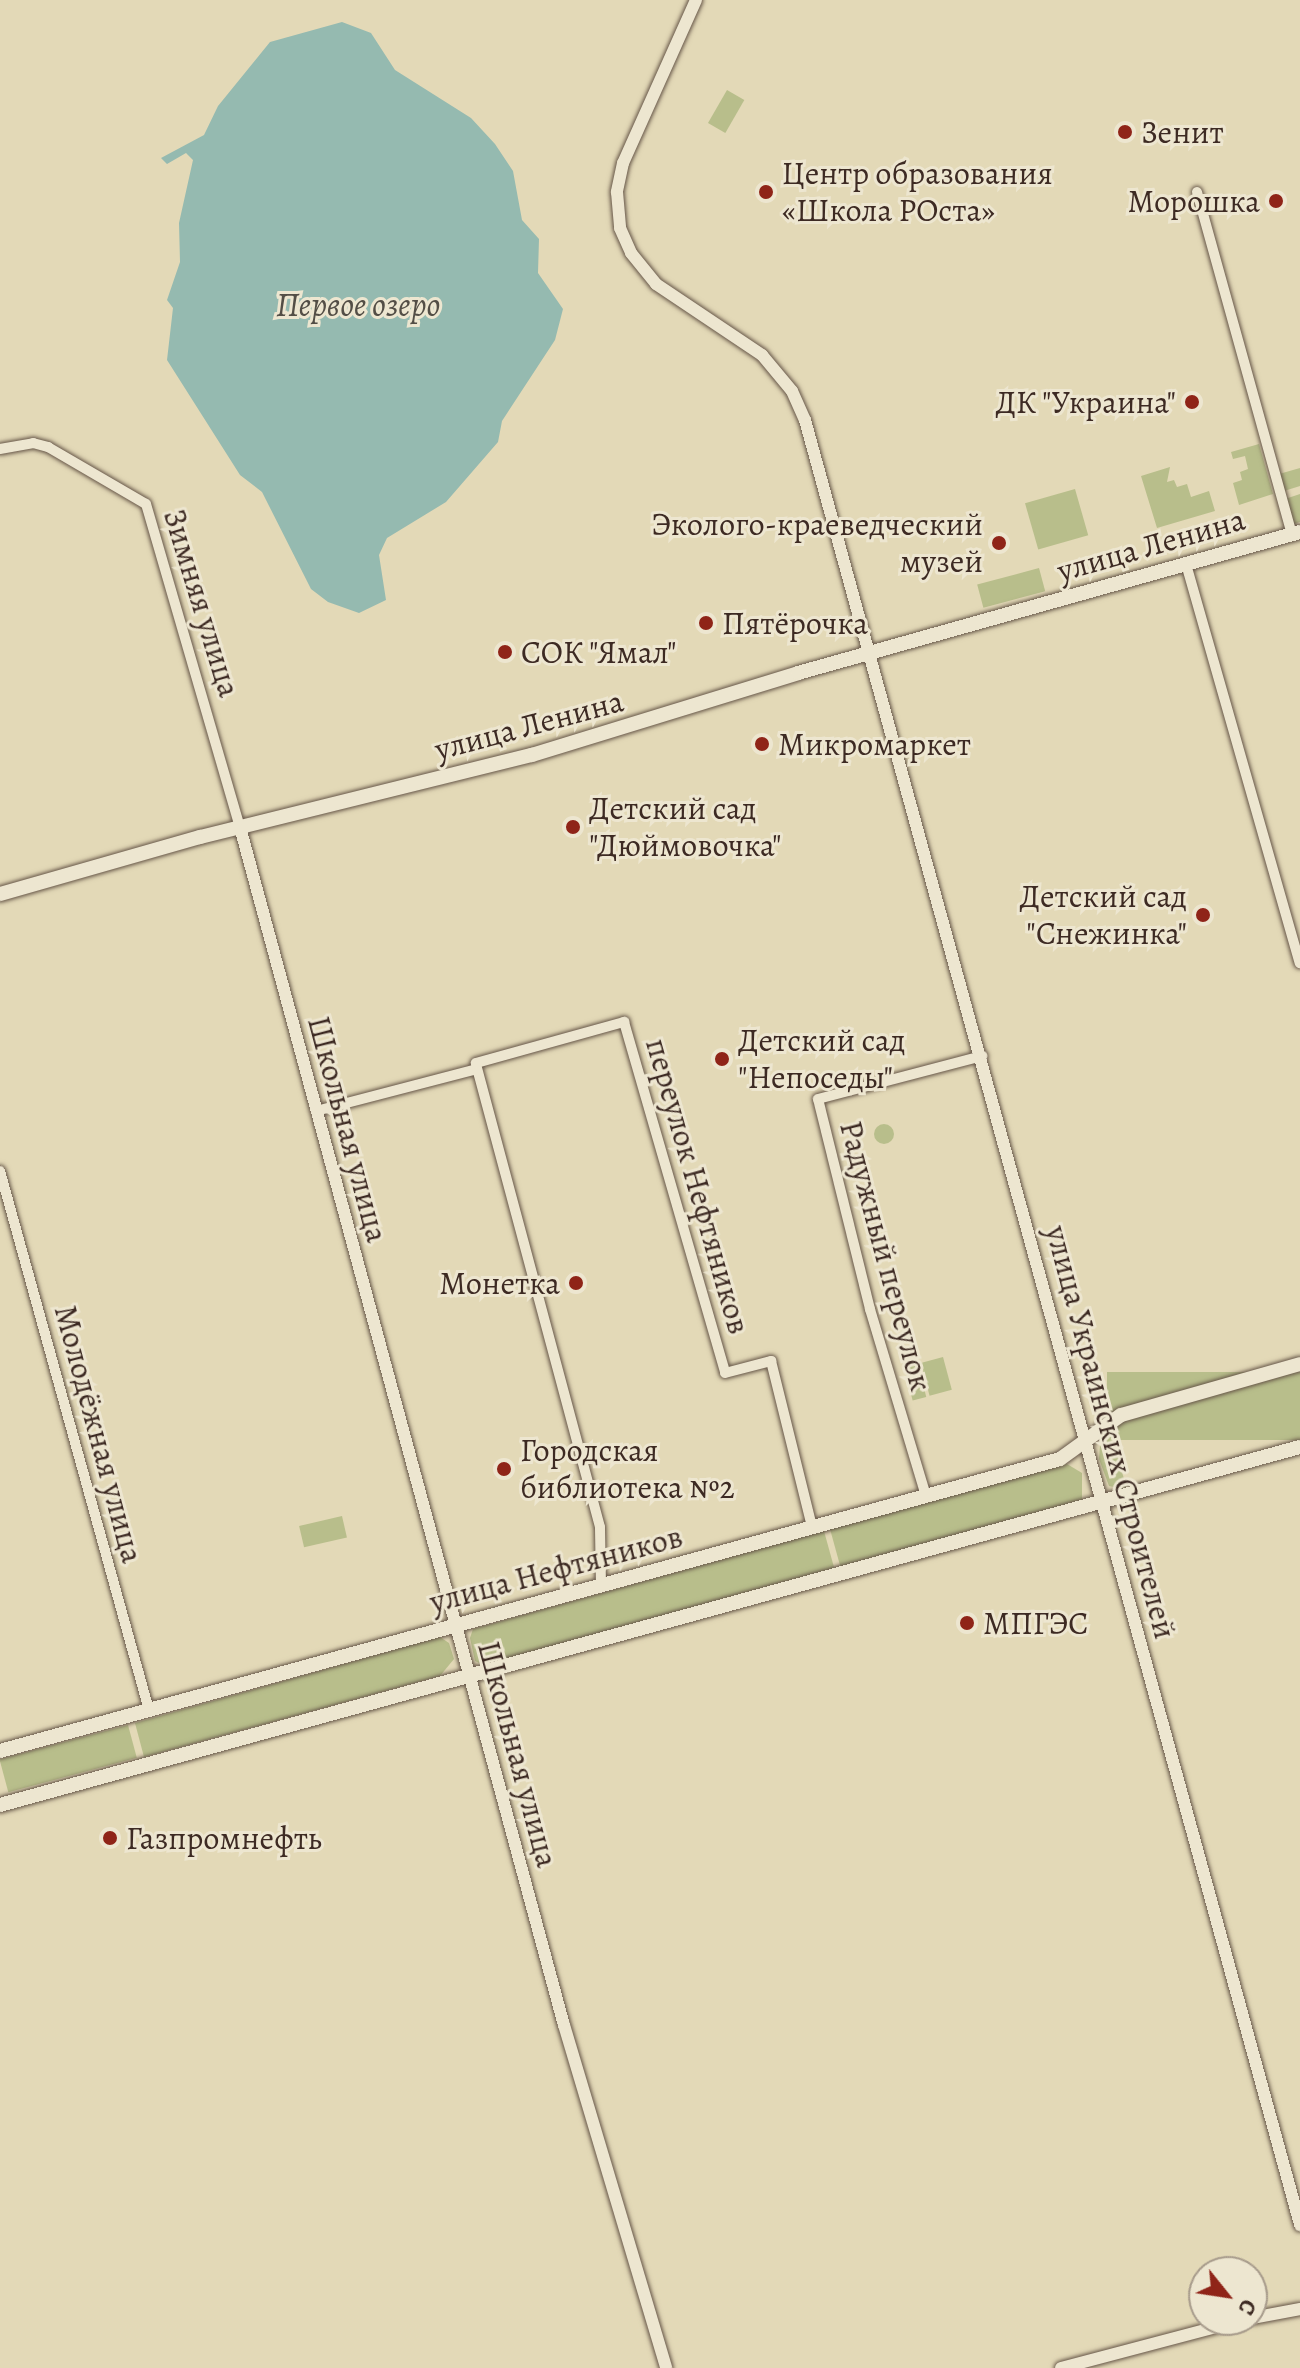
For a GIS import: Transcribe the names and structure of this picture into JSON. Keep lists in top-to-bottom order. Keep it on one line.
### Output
{"streets":{"main road":["улица Ленина","улица Нефтяников"],"street":["Зимняя улица","Школьная улица","переулок Нефтяников","Радужный переулок","улица Украинских Строителей","Молодёжная улица"]},"crossings":[["улица Ленина","Зимняя улица"],["улица Ленина","Школьная улица"],["улица Ленина","улица Украинских Строителей"],["Зимняя улица","Школьная улица"],["Школьная улица","переулок Нефтяников"],["Школьная улица","улица Нефтяников"],["переулок Нефтяников","улица Нефтяников"],["Радужный переулок","улица Украинских Строителей"],["Радужный переулок","улица Нефтяников"],["улица Украинских Строителей","улица Нефтяников"],["Молодёжная улица","улица Нефтяников"]],"water":["Первое озеро"],"places":["Зенит","Центр образования «Школа РОста»","Морошка","ДК \"Украина\"","Эколого-краеведческий музей","Пятёрочка","СОК \"Ямал\"","Микромаркет","Детский сад \"Дюймовочка\"","Детский сад \"Снежинка\"","Детский сад \"Непоседы\"","Монетка","Городская библиотека №2","МПГЭС","Газпромнефть"],"north":"bottom right"}
